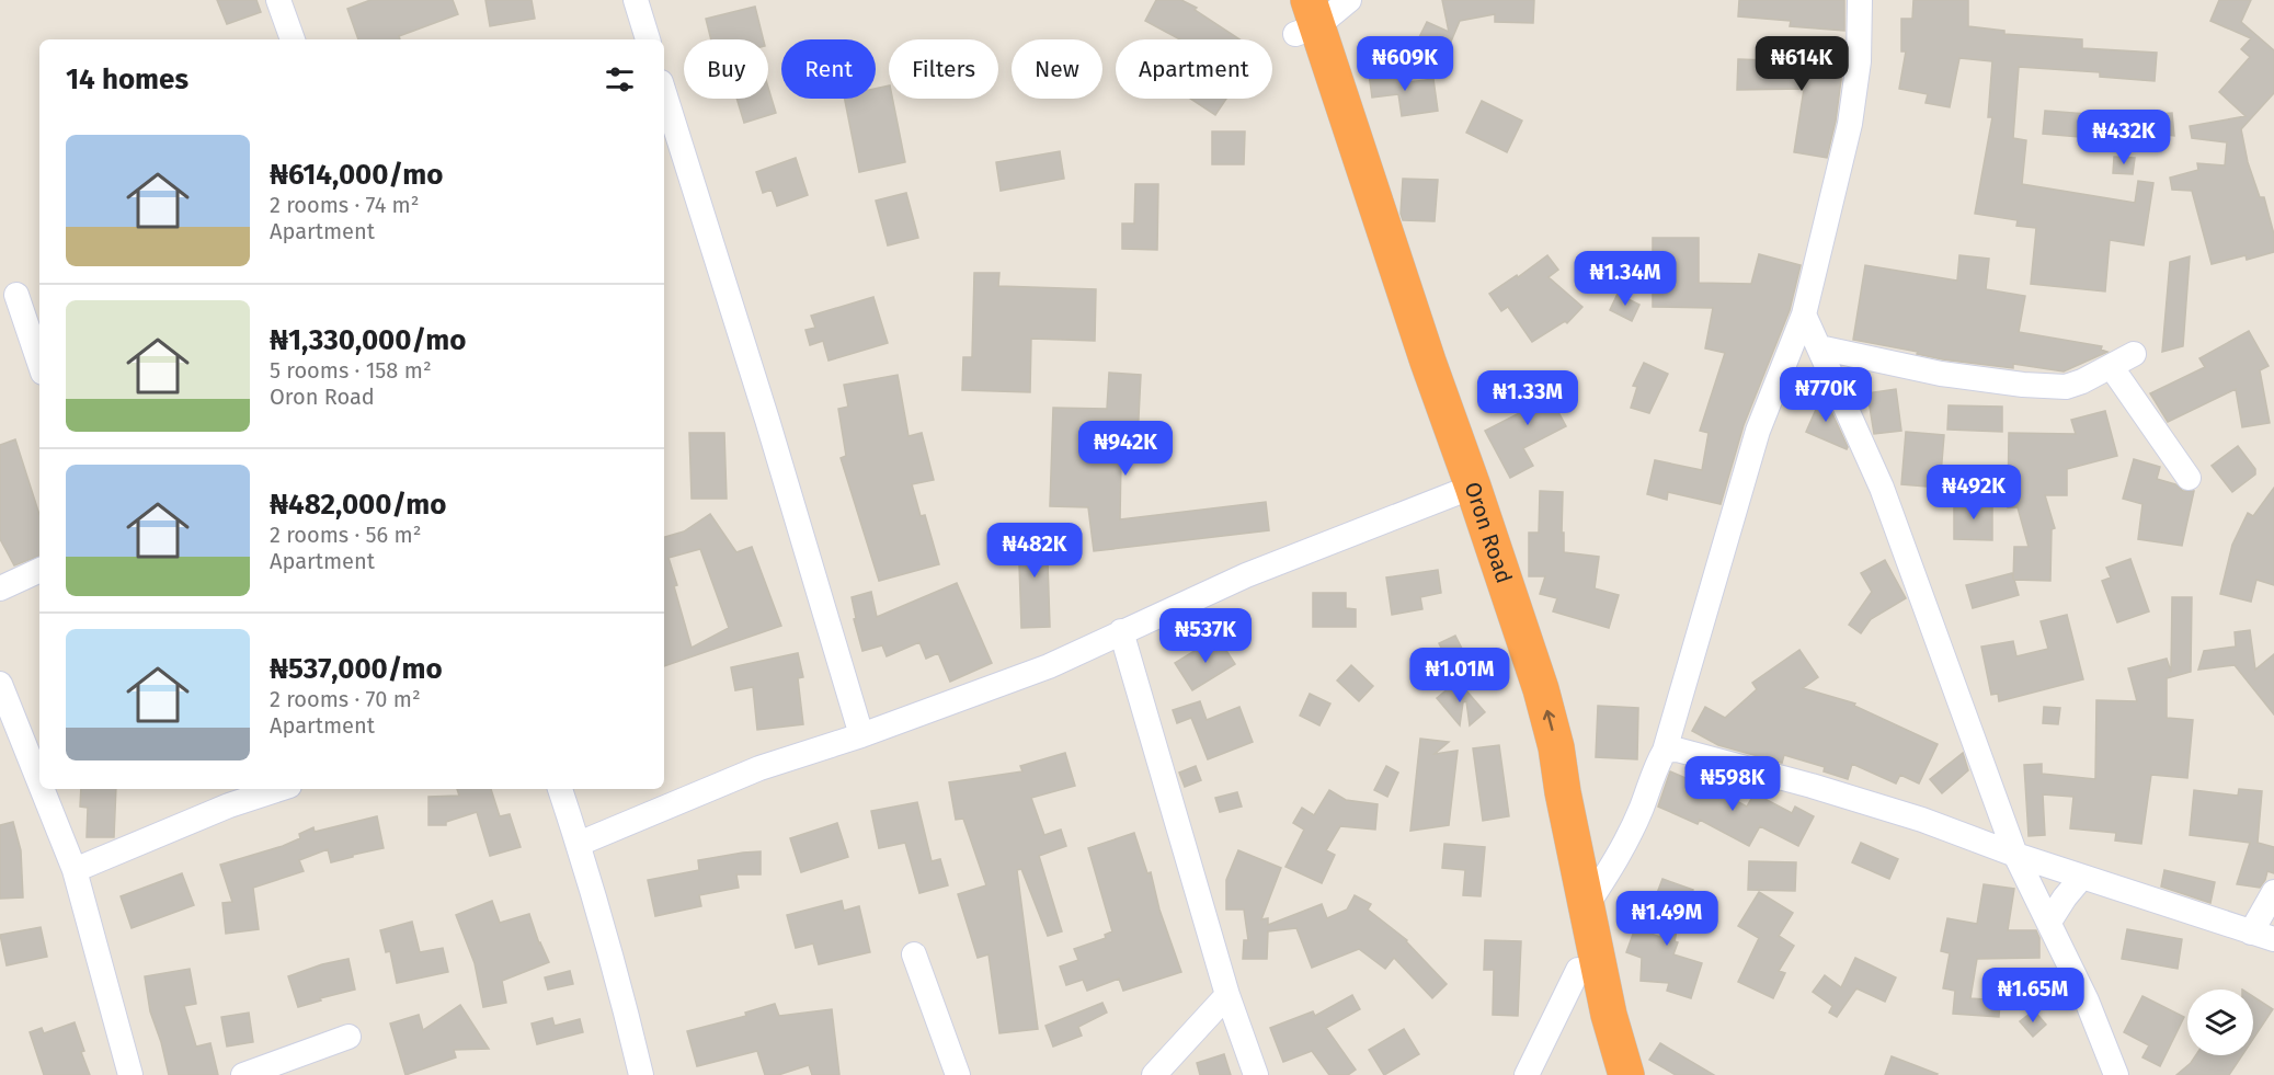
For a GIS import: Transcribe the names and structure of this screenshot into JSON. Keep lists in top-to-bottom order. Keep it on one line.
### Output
{"streets":{"highway":["Oron Road"]},"page":{"price":["₦609K","₦614K","₦432K","₦1.34M","₦770K","₦1.33M","₦942K","₦492K","₦482K","₦537K","₦1.01M","₦598K","₦1.49M","₦1.65M"],"chip":["Buy","Rent","Filters","New","Apartment"],"heading":"14 homes","list":[{"name":"₦614,000/mo","note":"2 rooms · 74 m² · Apartment"},{"name":"₦1,330,000/mo","note":"5 rooms · 158 m² · Oron Road"},{"name":"₦482,000/mo","note":"2 rooms · 56 m² · Apartment"},{"name":"₦537,000/mo","note":"2 rooms · 70 m² · Apartment"}]}}
